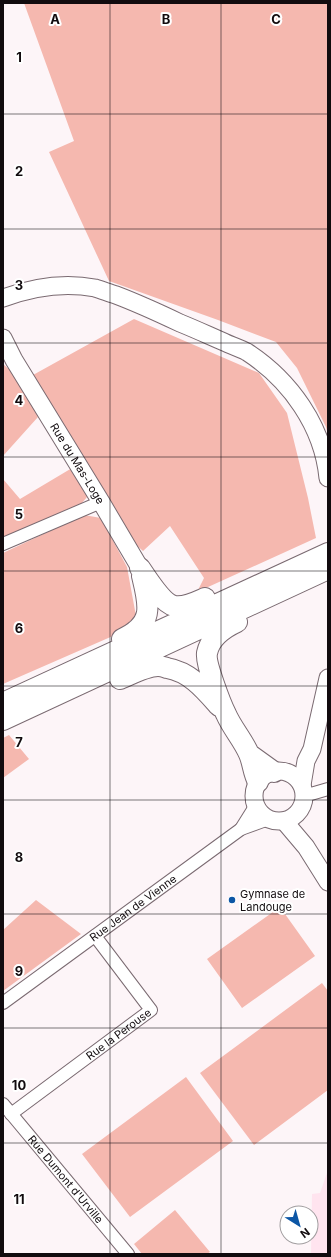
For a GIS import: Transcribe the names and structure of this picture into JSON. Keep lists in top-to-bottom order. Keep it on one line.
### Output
{"streets":{"main road":["Rue du Mas-Loge"],"street":["Rue Jean de Vienne","Rue la Perouse","Rue Dumont d'Urville"]},"crossings":[["Rue Jean de Vienne","Rue la Perouse"],["Rue la Perouse","Rue Dumont d'Urville"]],"places":["Gymnase de Landouge"],"north":"bottom right","grid":{"columns":["A","B","C"],"rows":["1","2","3","4","5","6","7","8","9","10","11"]}}
